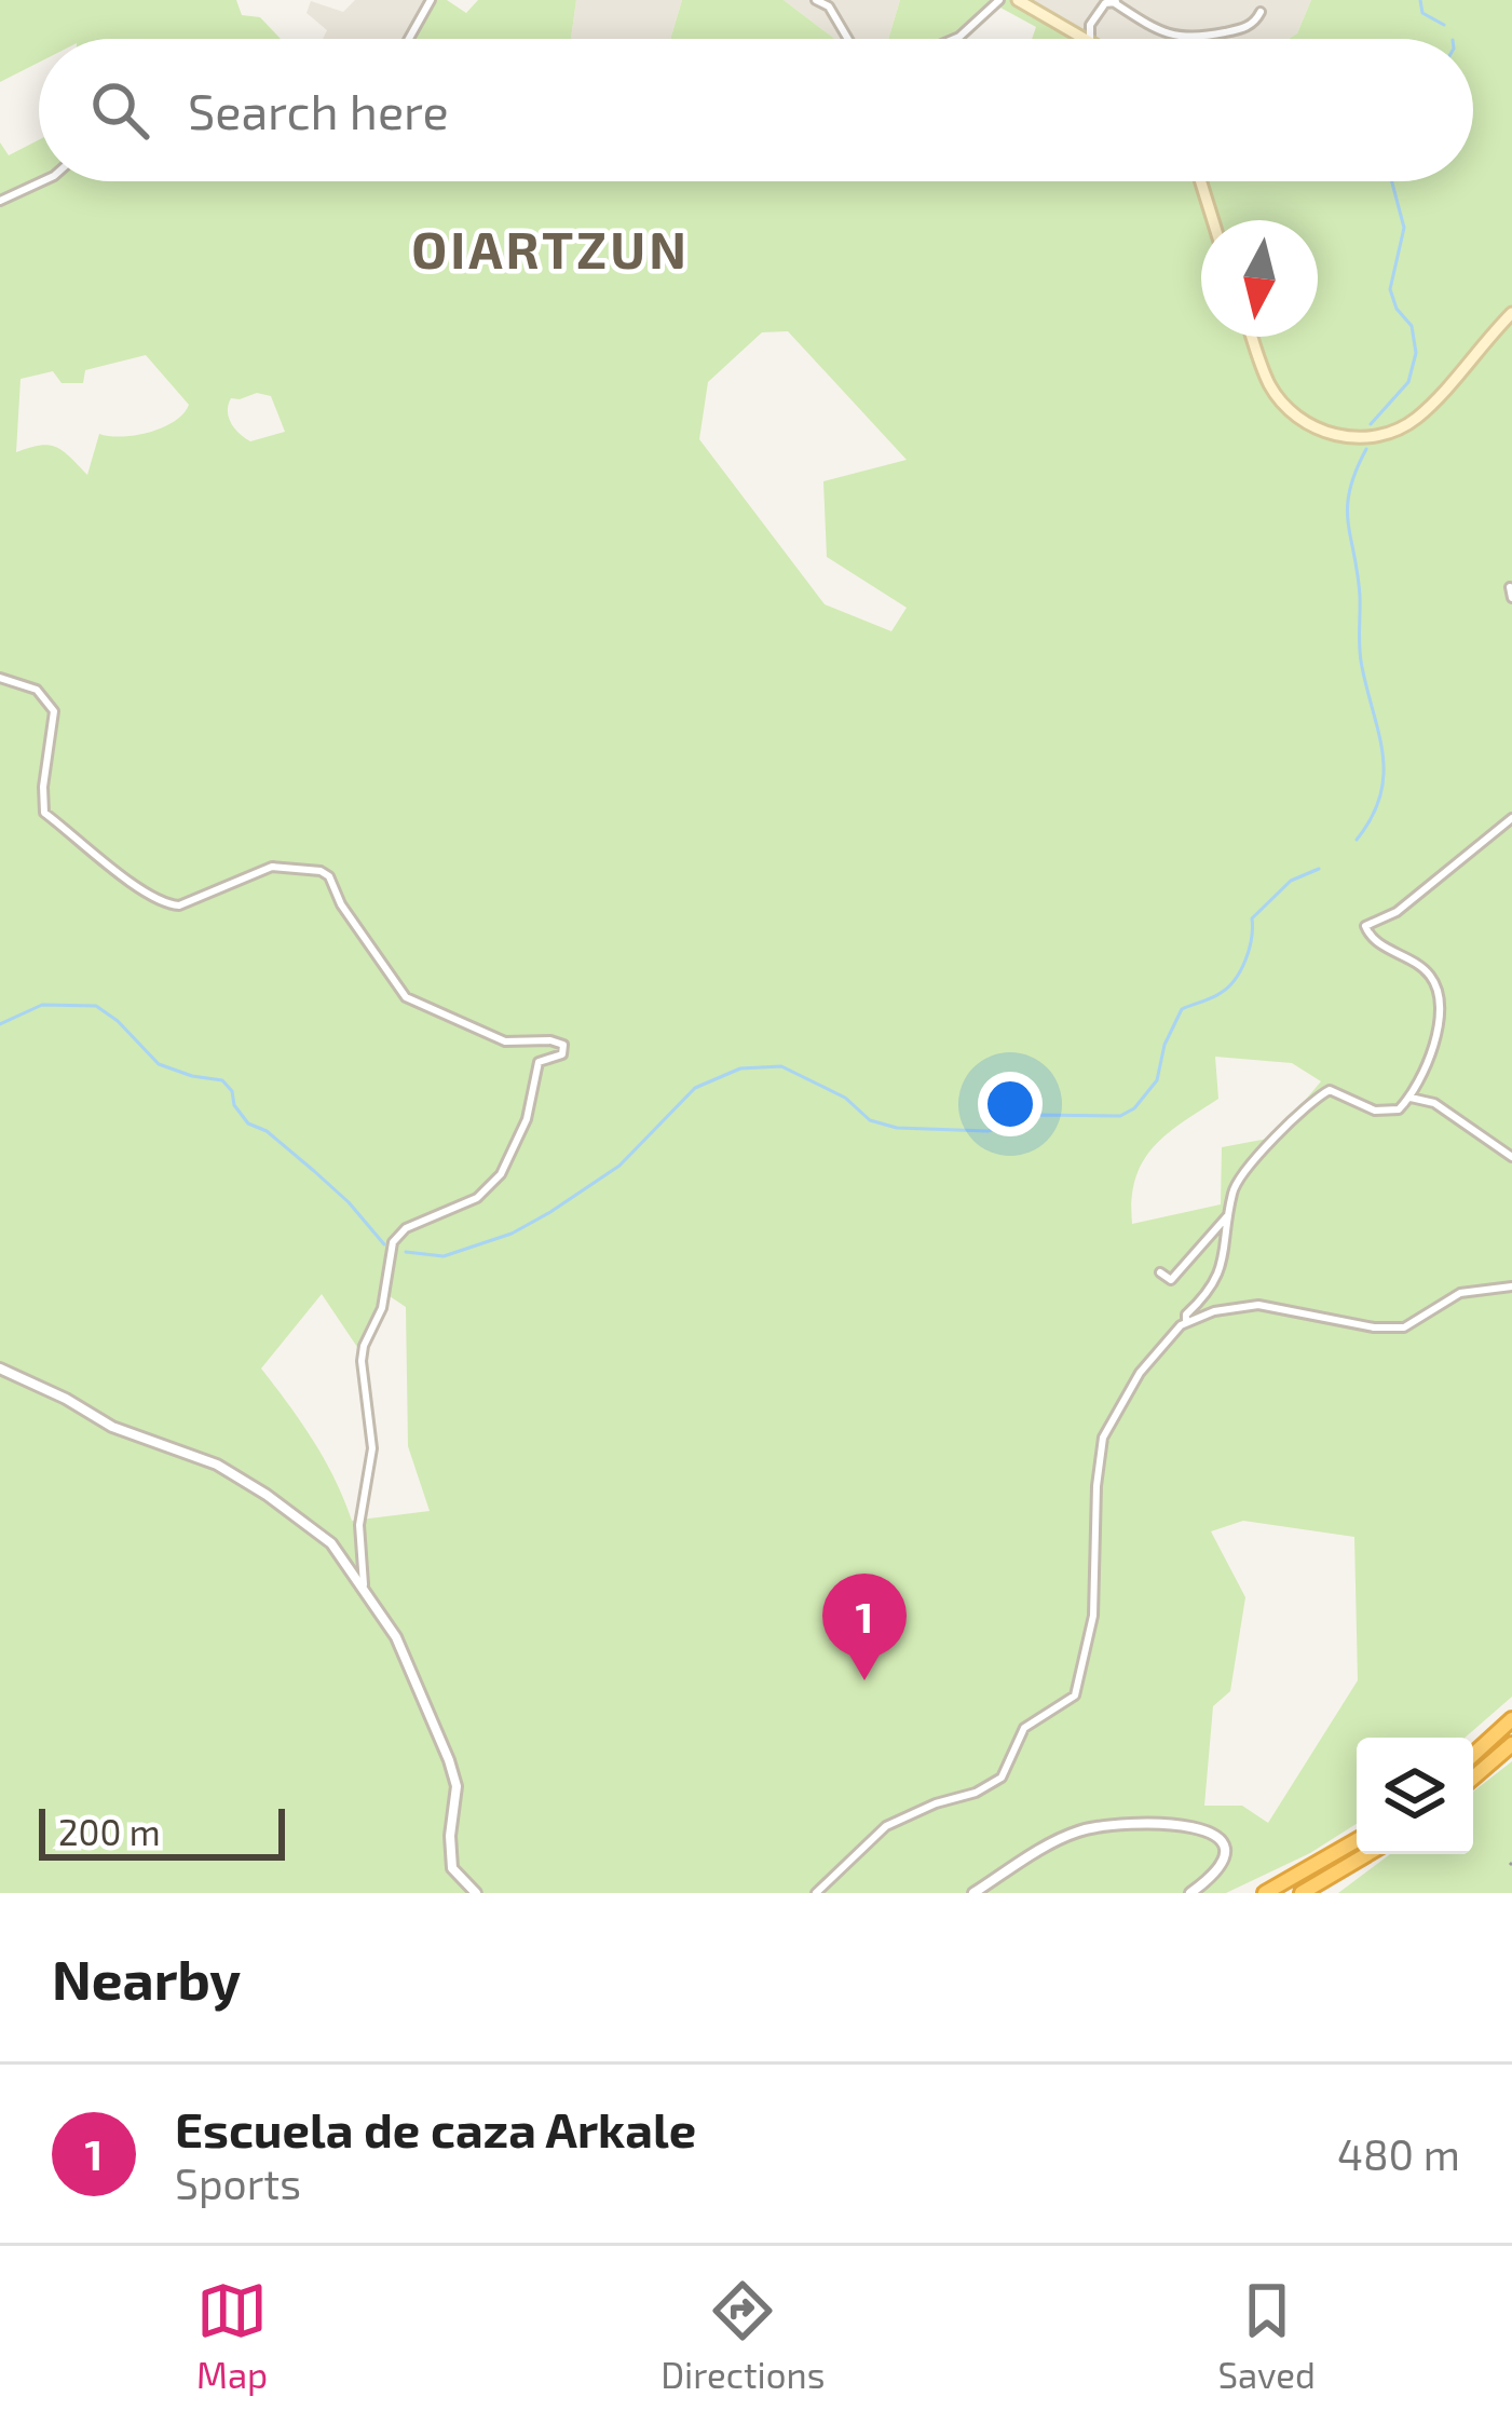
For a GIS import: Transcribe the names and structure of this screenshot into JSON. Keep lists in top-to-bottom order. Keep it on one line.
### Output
{"districts":["OIARTZUN"],"scale_bar":"200 m","north":"bottom","page":{"search":"Search here","pins":"1","scale":"200 m","heading":"Nearby","list":[{"mark":"1","name":"Escuela de caza Arkale","note":"Sports","value":"480 m"}],"nav":["Map","Directions","Saved"]}}
